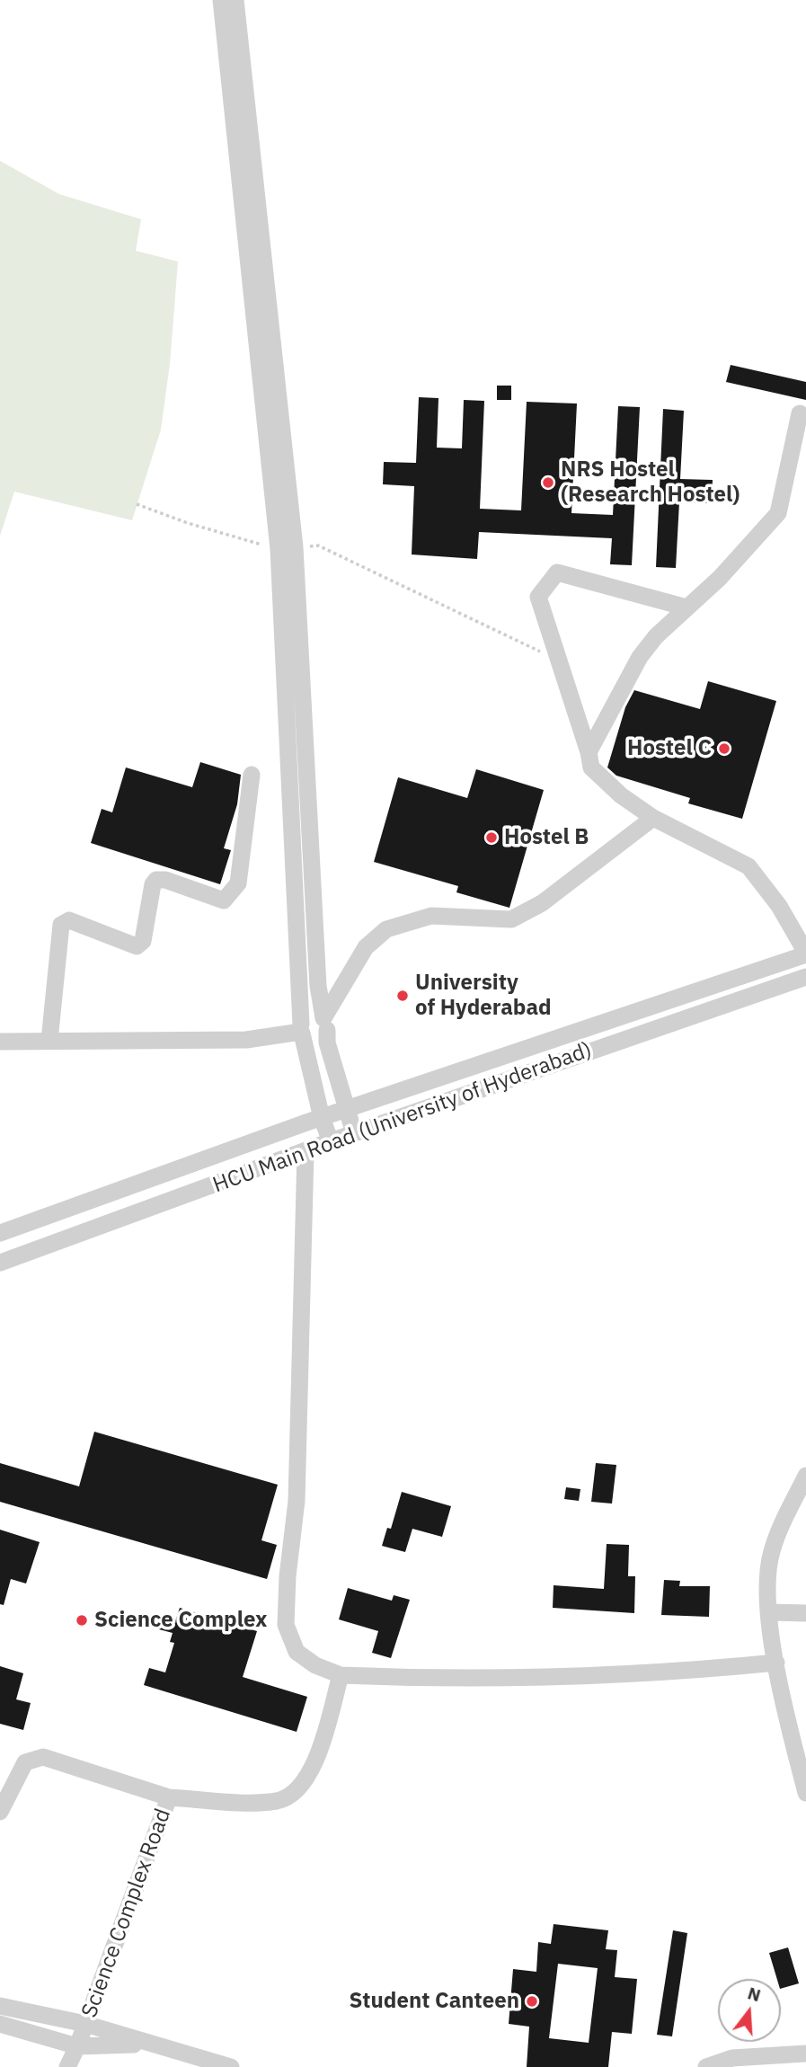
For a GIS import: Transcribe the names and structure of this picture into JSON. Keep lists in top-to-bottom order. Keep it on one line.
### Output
{"streets":{"street":["HCU Main Road (University of Hyderabad)","Science Complex Road"]},"places":["NRS Hostel (Research Hostel)","Hostel C","Hostel B","University of Hyderabad","Science Complex","Student Canteen"],"north":"top"}
